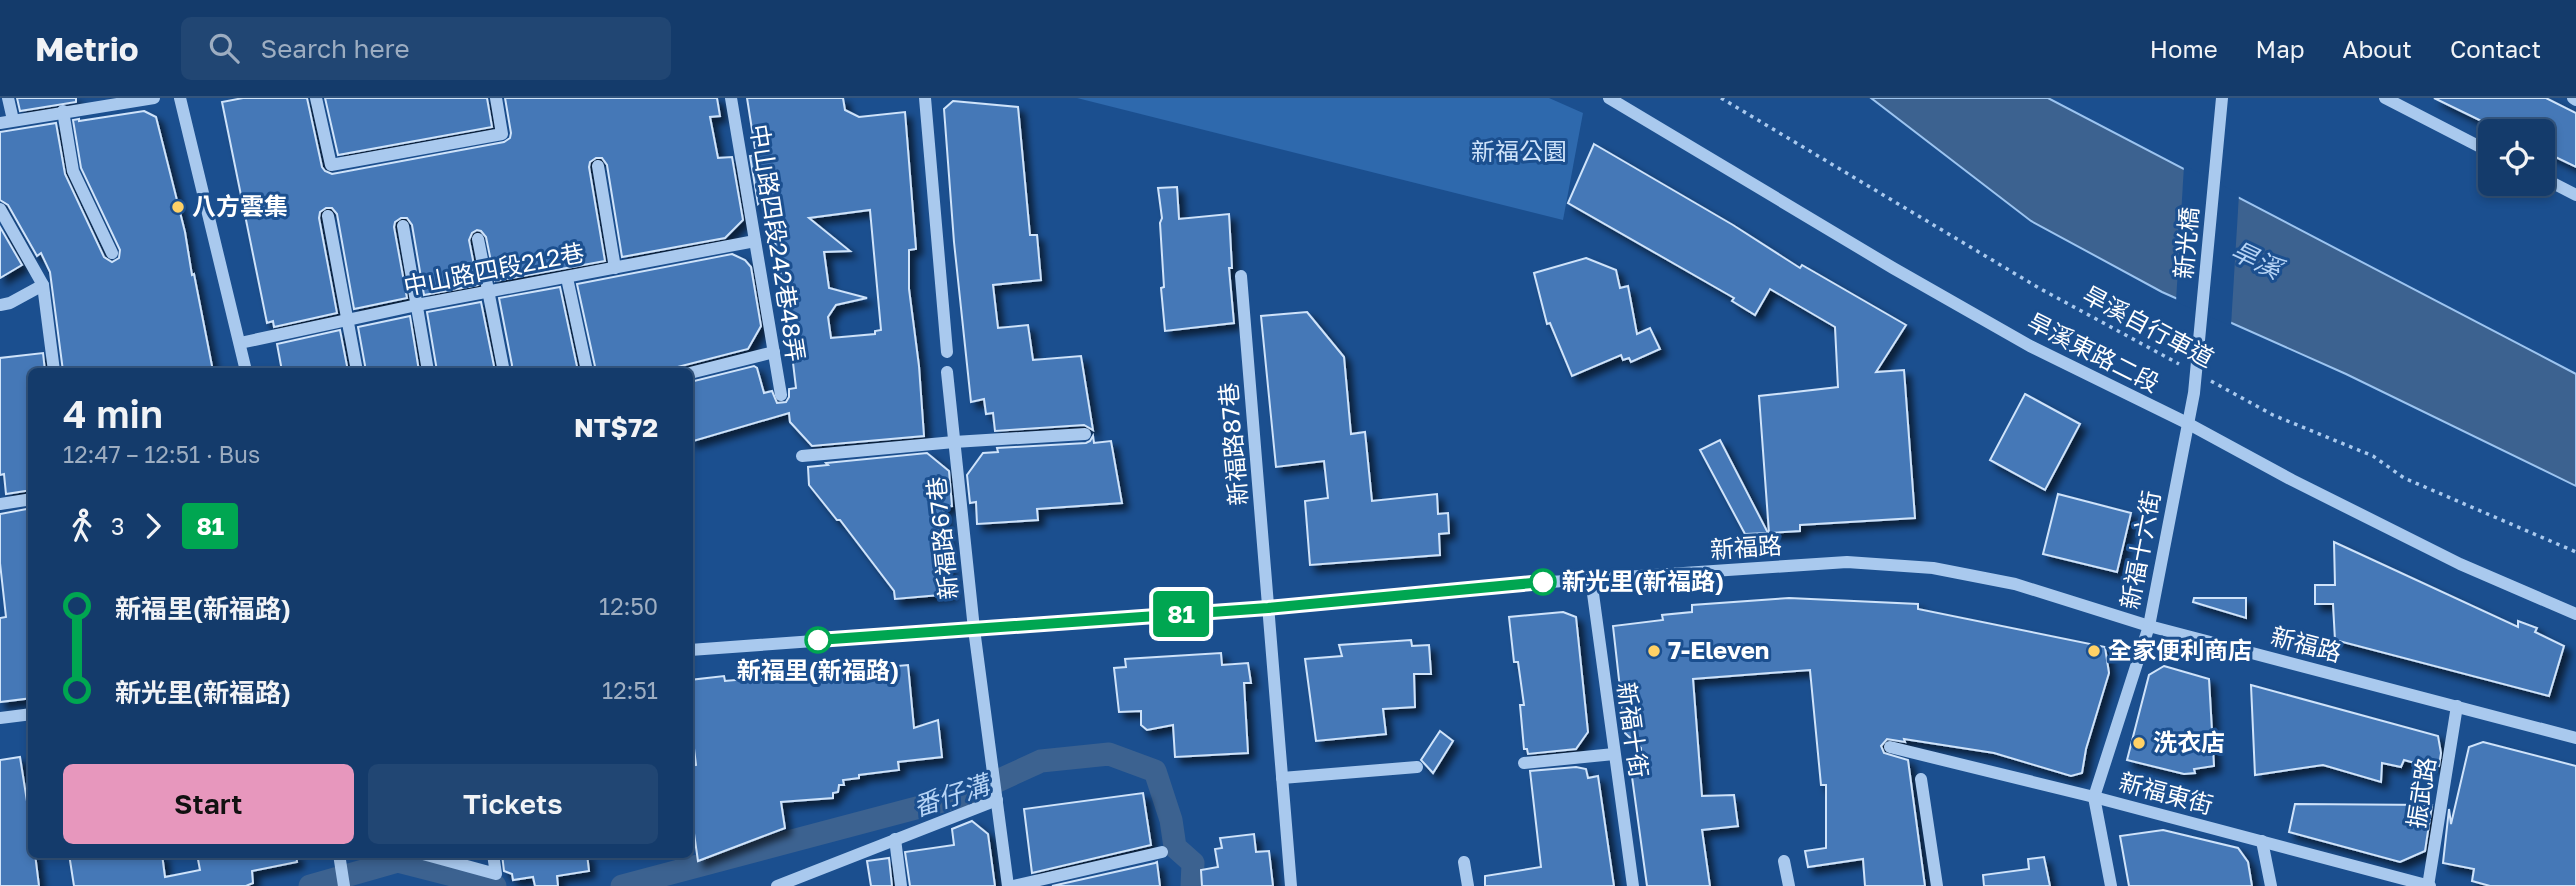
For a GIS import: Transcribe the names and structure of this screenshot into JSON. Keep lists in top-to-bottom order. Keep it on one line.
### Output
{"streets":{"street":["中山路四段242巷48弄","新光橋","中山路四段212巷","旱溪東路二段","新福路87巷","新福路67巷","新福路","新福十六街","新福十街","振武路","新福東街"],"path":["旱溪自行車道"]},"crossings":[["中山路四段242巷48弄","中山路四段212巷"],["新光橋","旱溪東路二段"],["新光橋","新福十六街"],["旱溪東路二段","新福十六街"],["新福路87巷","新福路"],["新福路67巷","新福路"],["新福路","新福十六街"],["新福路","新福十街"],["新福路","振武路"],["新福十六街","新福東街"],["振武路","新福東街"]],"water":["旱溪","番仔溝"],"parks":["新福公園"],"places":["八方雲集","新光里(新福路)","新福里(新福路)","7-Eleven","全家便利商店","洗衣店"],"lines":["bus line 81"],"page":{"header":"Metrio","search":"Search here","nav":["Home","Map","About","Contact"],"on_map":"81","heading":["4 min","12:47 – 12:51 · Bus","NT$72"],"legs":["3","81"],"list":[{"name":"新福里(新福路)","value":"12:50"},{"name":"新光里(新福路)","value":"12:51"}],"buttons":["Start","Tickets"]}}
